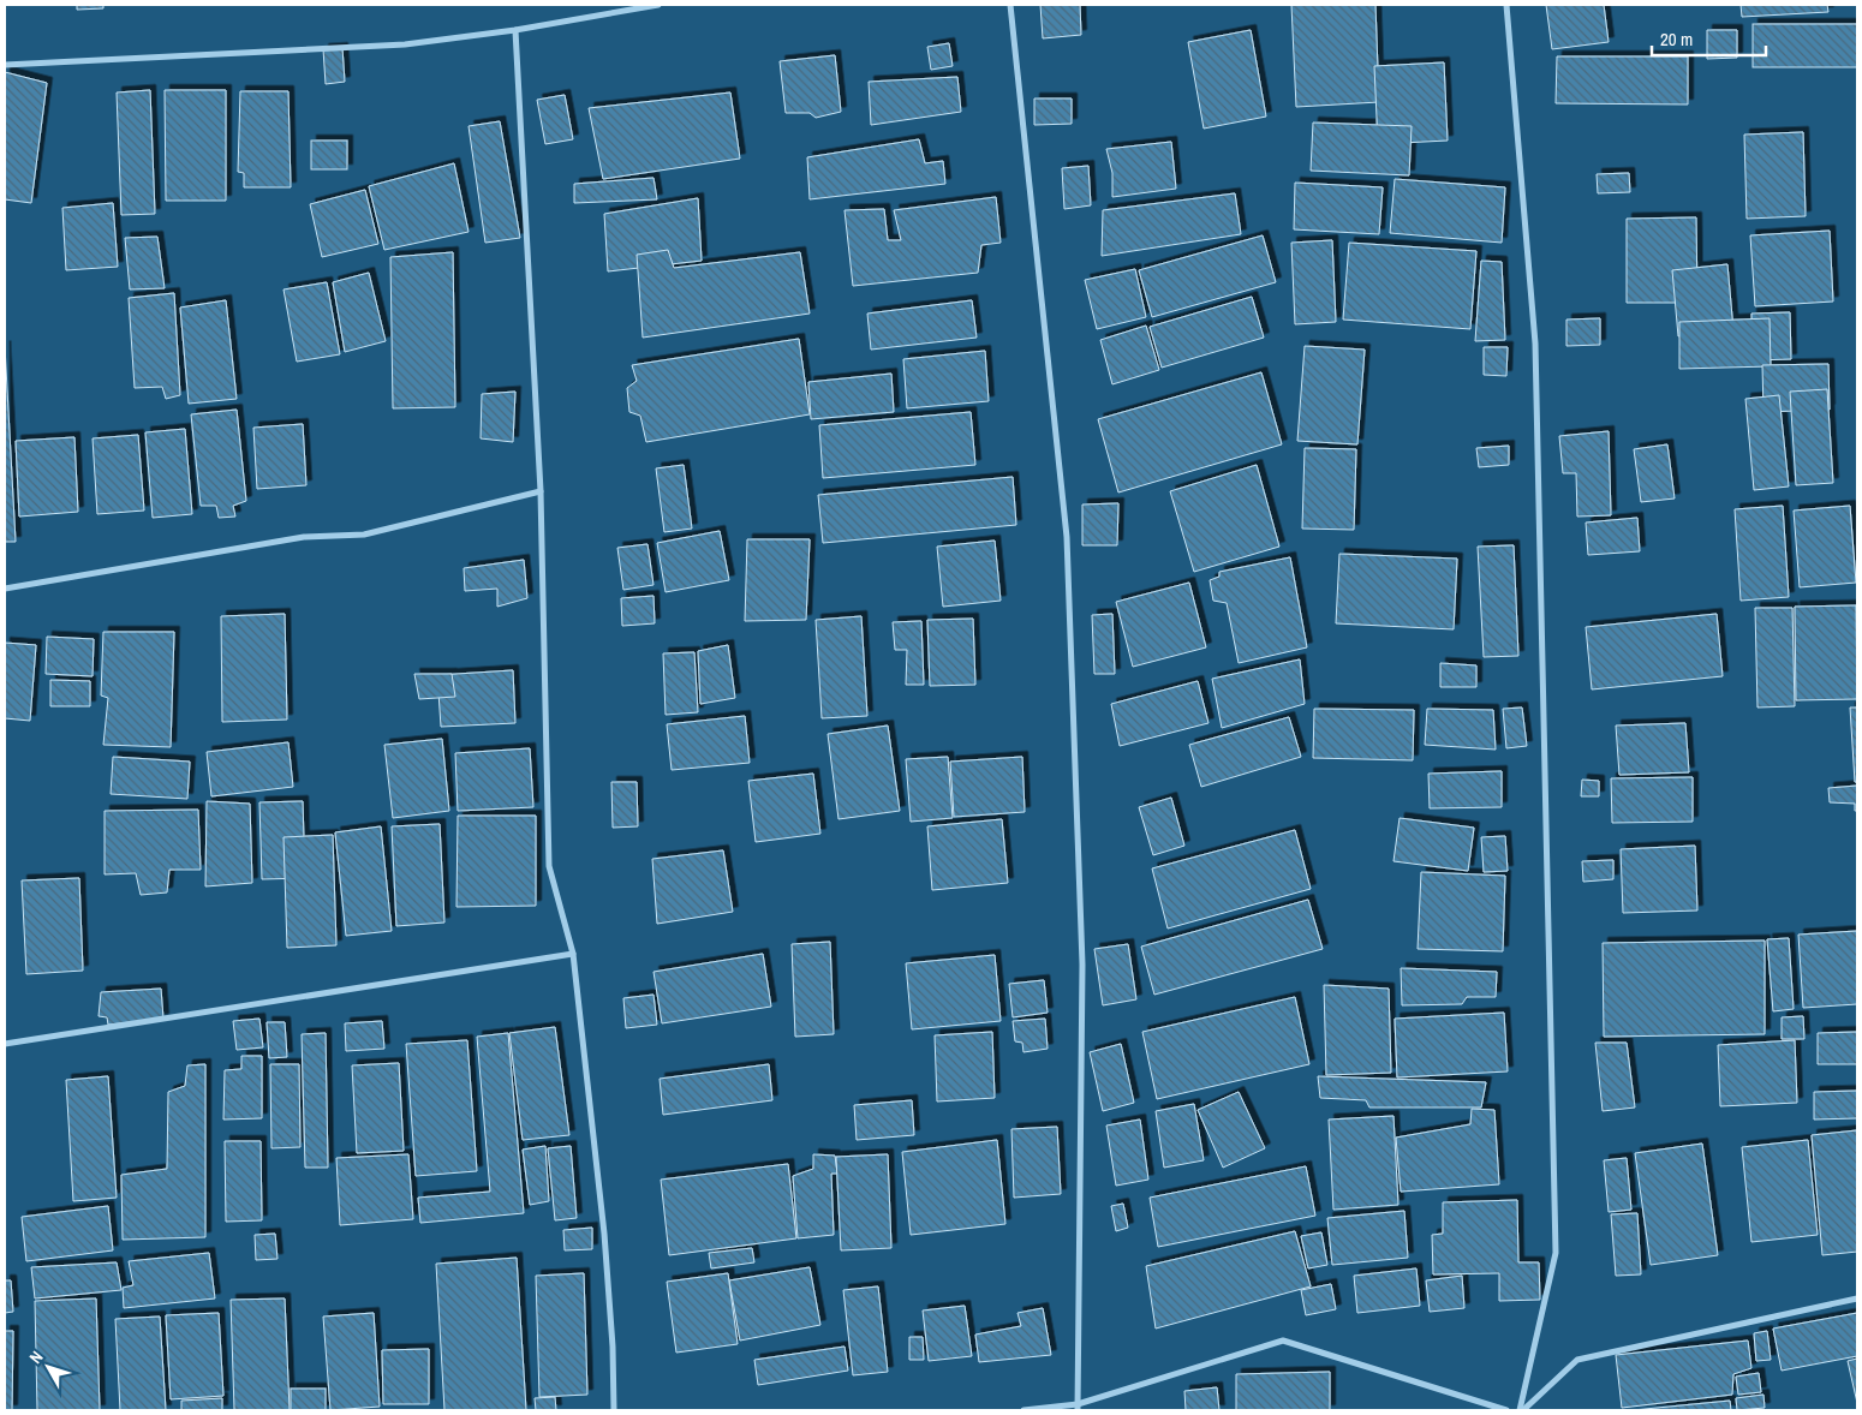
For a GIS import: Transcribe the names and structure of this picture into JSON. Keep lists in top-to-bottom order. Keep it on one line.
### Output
{"scale_bar":"20 m","north":"top left"}
